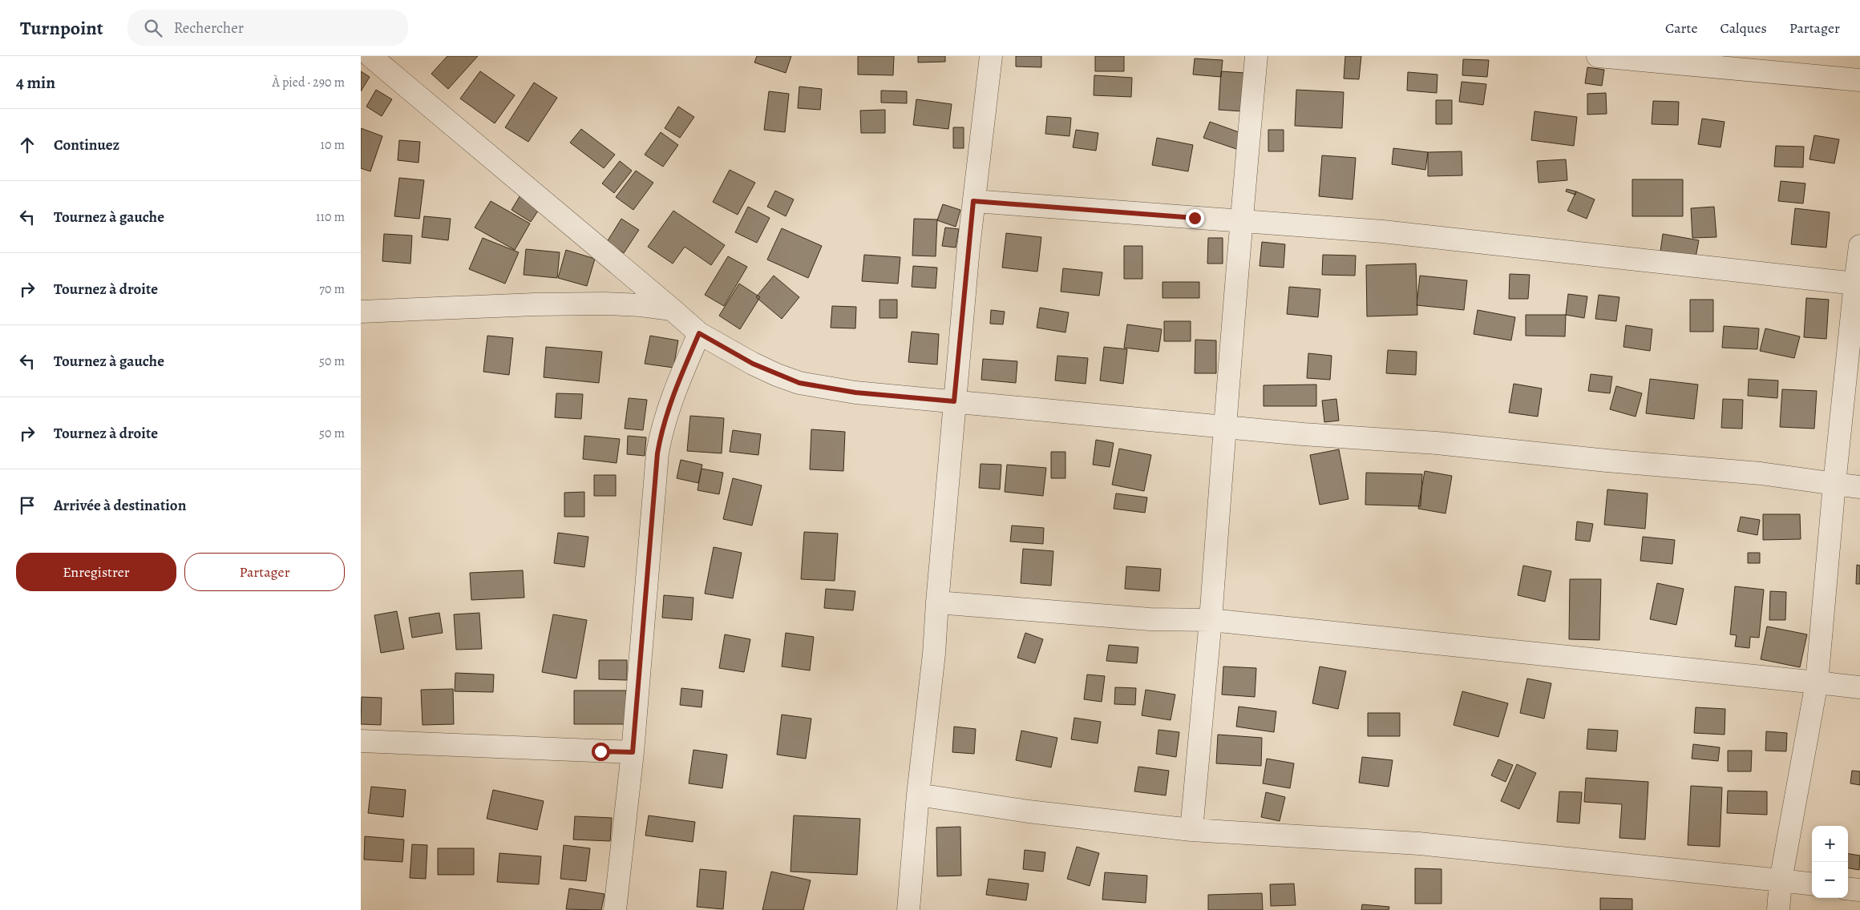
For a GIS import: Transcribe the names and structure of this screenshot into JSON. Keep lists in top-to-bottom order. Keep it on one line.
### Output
{"page":{"header":"Turnpoint","search":"Rechercher","nav":["Carte","Calques","Partager"],"heading":["4 min","À pied · 290 m"],"list":[["Continuez","10 m"],["Tournez à gauche","110 m"],["Tournez à droite","70 m"],["Tournez à gauche","50 m"],["Tournez à droite","50 m"],"Arrivée à destination"],"buttons":["Enregistrer","Partager"],"map_buttons":["+","−"]}}
